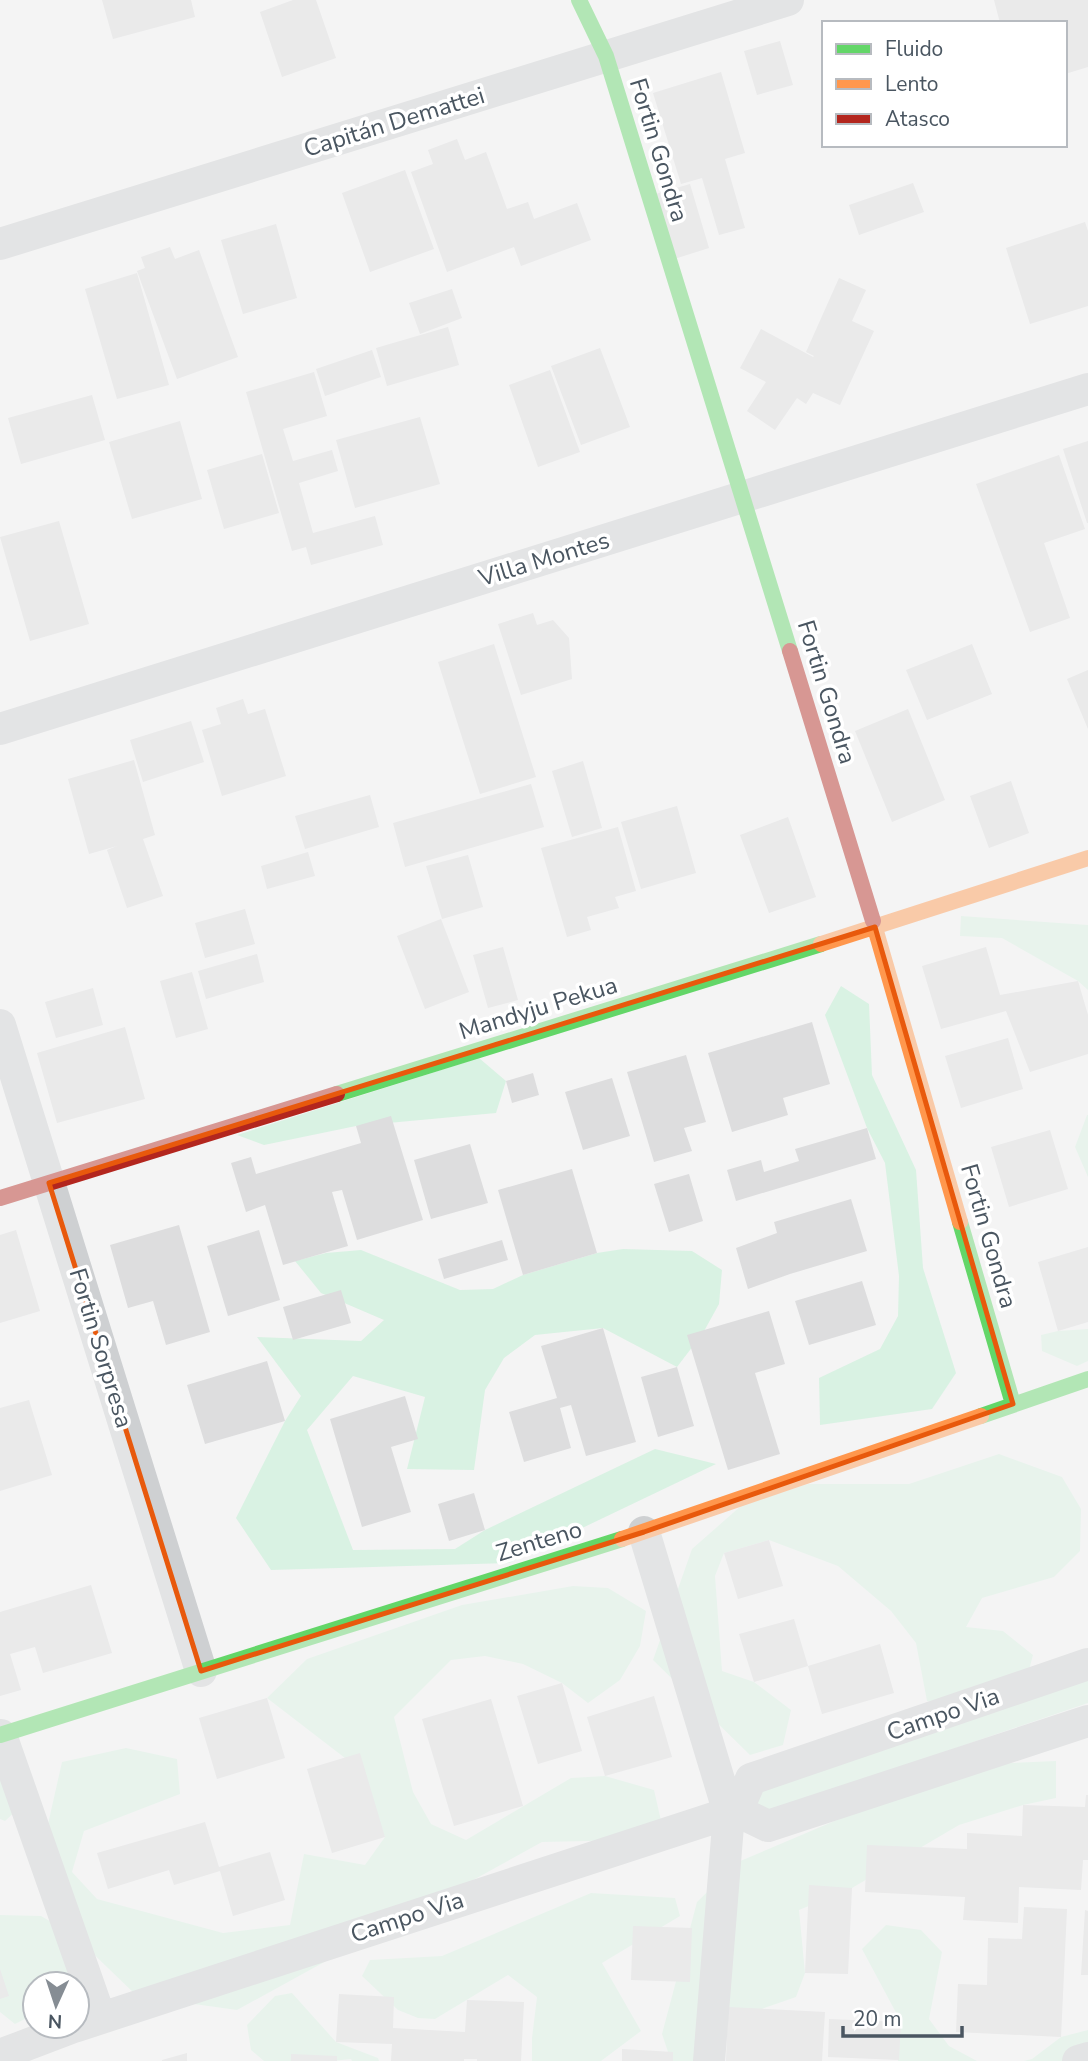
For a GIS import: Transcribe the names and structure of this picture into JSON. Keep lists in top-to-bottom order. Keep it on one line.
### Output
{"streets":{"street":["Capitán Demattei","Fortin Gondra","Villa Montes","Mandyju Pekua","Fortin Sorpresa","Zenteno","Campo Via"]},"crossings":[["Capitán Demattei","Fortin Gondra"],["Fortin Gondra","Villa Montes"],["Fortin Gondra","Mandyju Pekua"],["Fortin Gondra","Zenteno"],["Mandyju Pekua","Fortin Sorpresa"],["Fortin Sorpresa","Zenteno"]],"legend":["Fluido","Lento","Atasco"],"scale_bar":"20 m","north":"bottom"}
